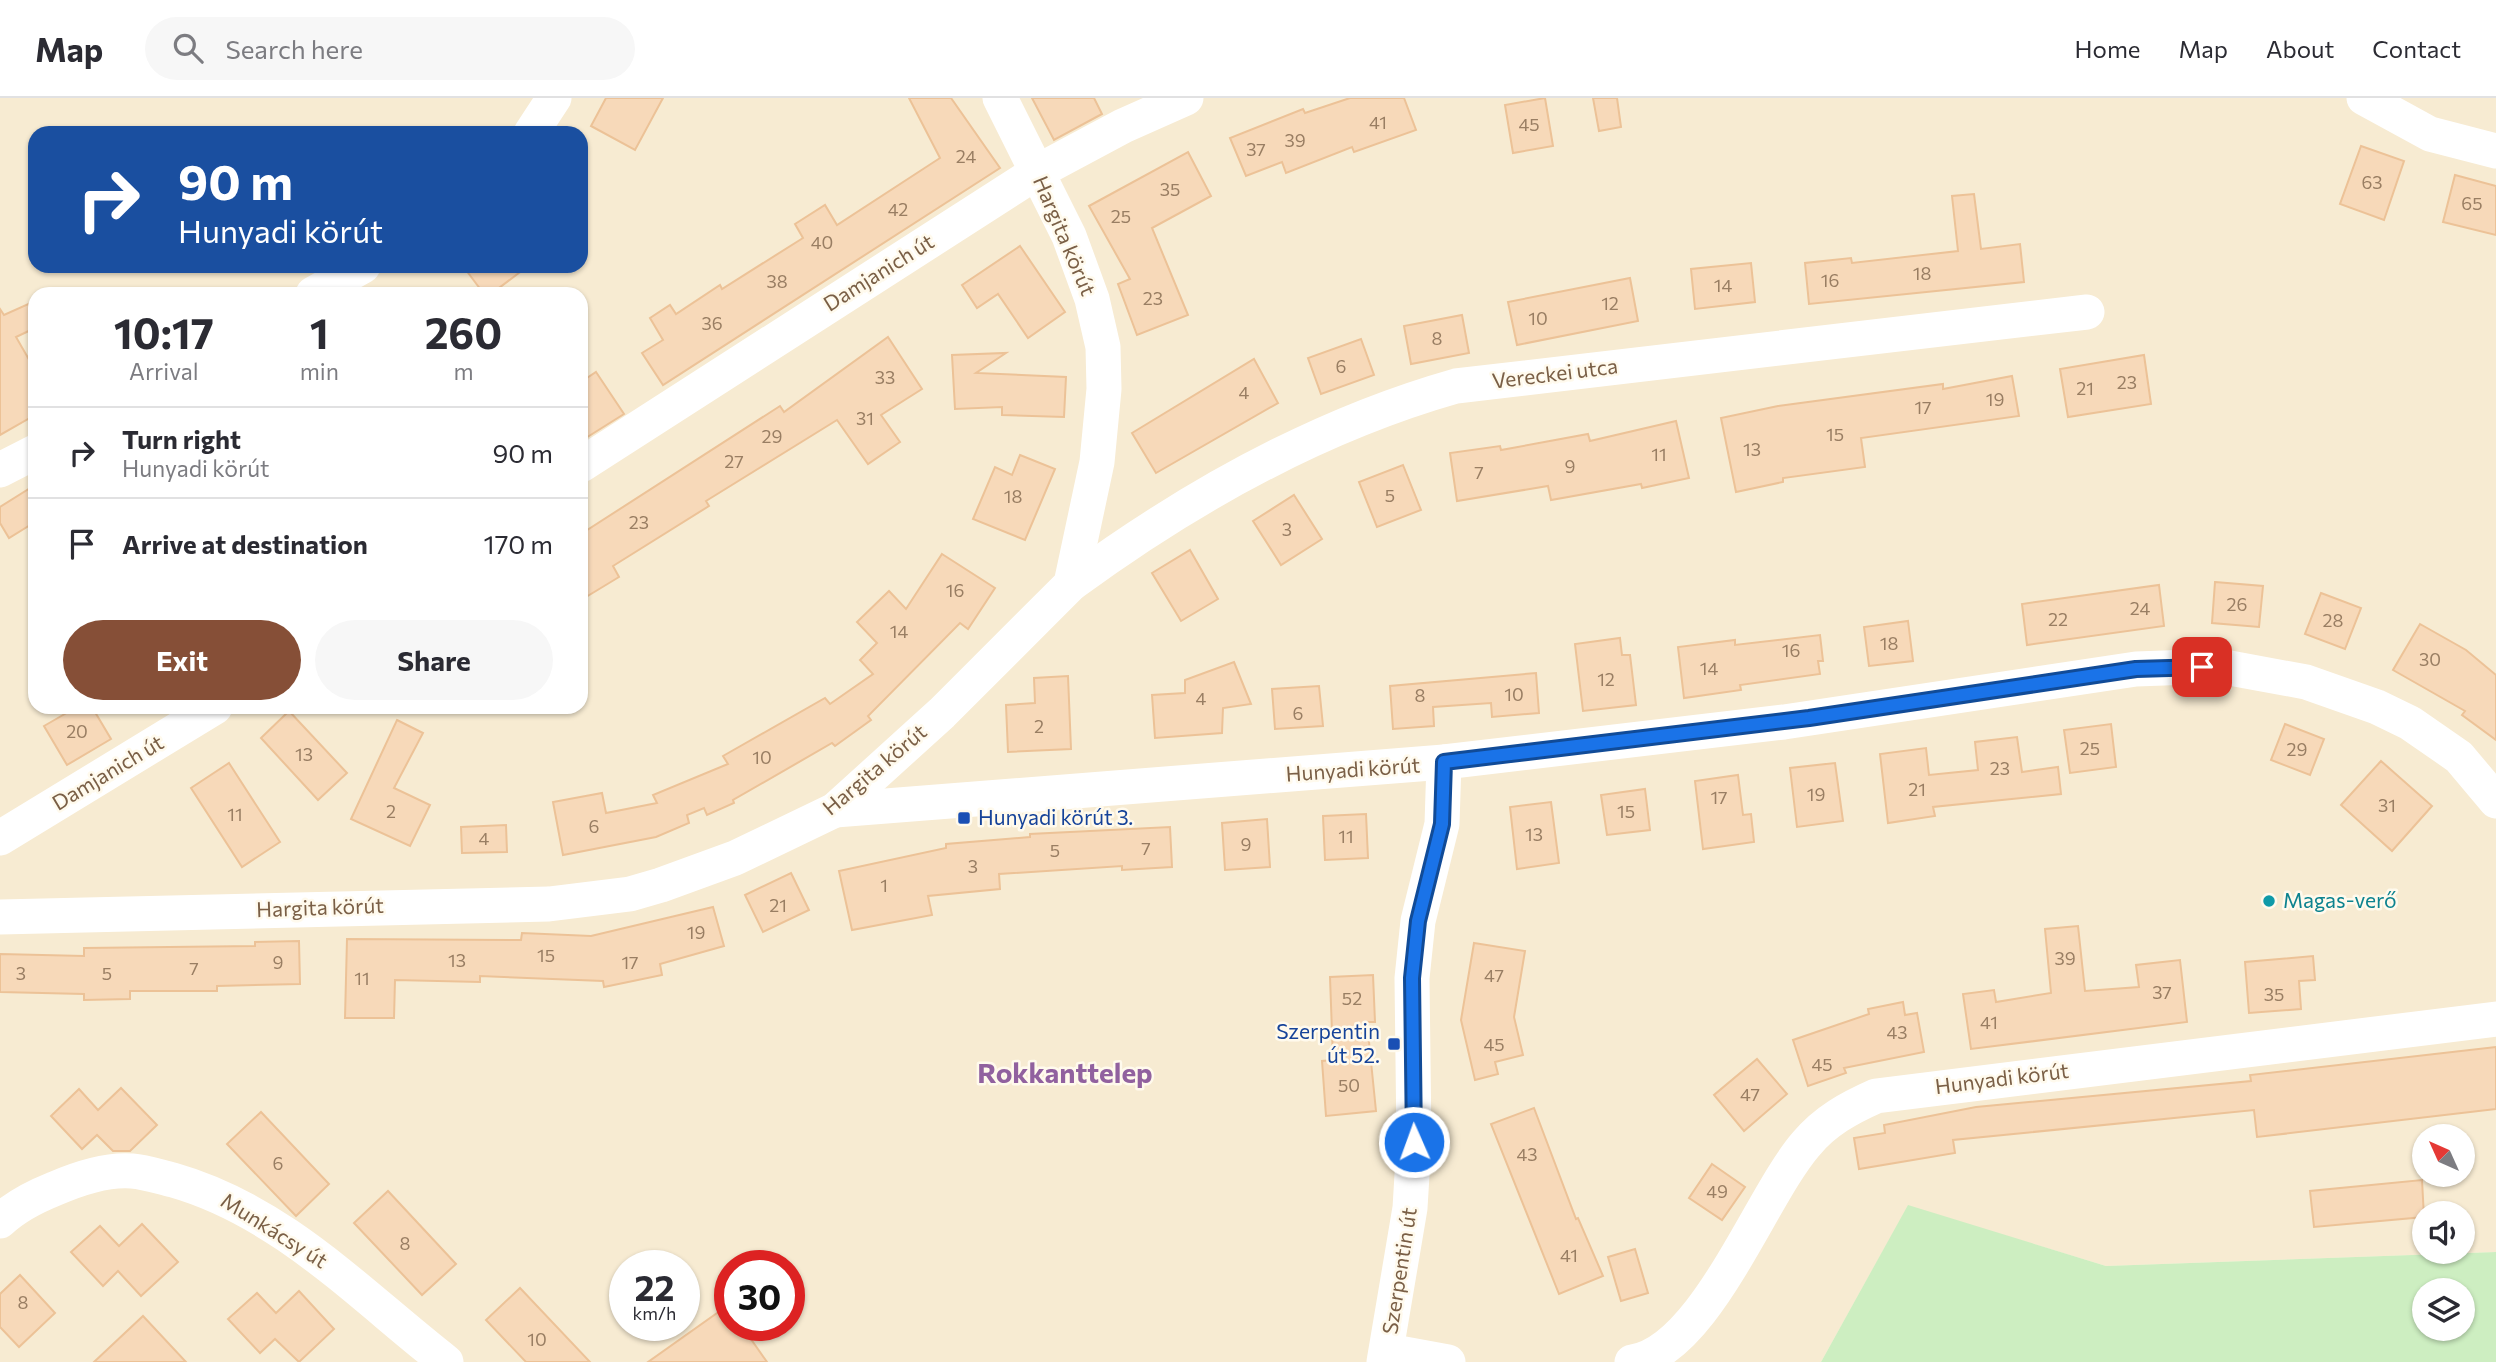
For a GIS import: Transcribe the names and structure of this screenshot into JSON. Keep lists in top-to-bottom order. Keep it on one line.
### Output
{"streets":{"street":["Hargita körút","Damjanich út","Vereckei utca","Hunyadi körút","Munkácsy út","Szerpentin út"]},"crossings":[["Hargita körút","Damjanich út"],["Hargita körút","Vereckei utca"],["Hargita körút","Hunyadi körút"],["Hunyadi körút","Szerpentin út"]],"districts":["Rokkanttelep"],"places":{"transit":["Hunyadi körút 3.","Szerpentin út 52."],"other":["Magas-verő"]},"house_numbers":["41","45","39","37","24","63","35","65","42","25","40","18","16","38","14","23","12","10","36","8","6","33","23","21","4","19","17","31","15","29","13","11","27","9","7","5","18","23","3","16","26","24","22","28","14","18","16","30","14","12","10","8","4","6","2","20","25","29","13","10","23","21","19","17","31","2","15","11","6","13","11","4","9","7","5","3","1","21","19","15","39","13","9","17","7","3","5","47","11","37","35","52","41","43","45","45","50","47","43","6","49","8","41","8","10"],"north":"top left","page":{"header":"Map","search":"Search here","nav":["Home","Map","About","Contact"],"turn":["90 m","Hunyadi körút"],"eta":["10:17","Arrival","1","min","260","m"],"list":[{"name":"Turn right","note":"Hunyadi körút","value":"90 m"},{"name":"Arrive at destination","value":"170 m"}],"buttons":["Exit","Share"],"speed":"22 km/h","limit":"30"}}
